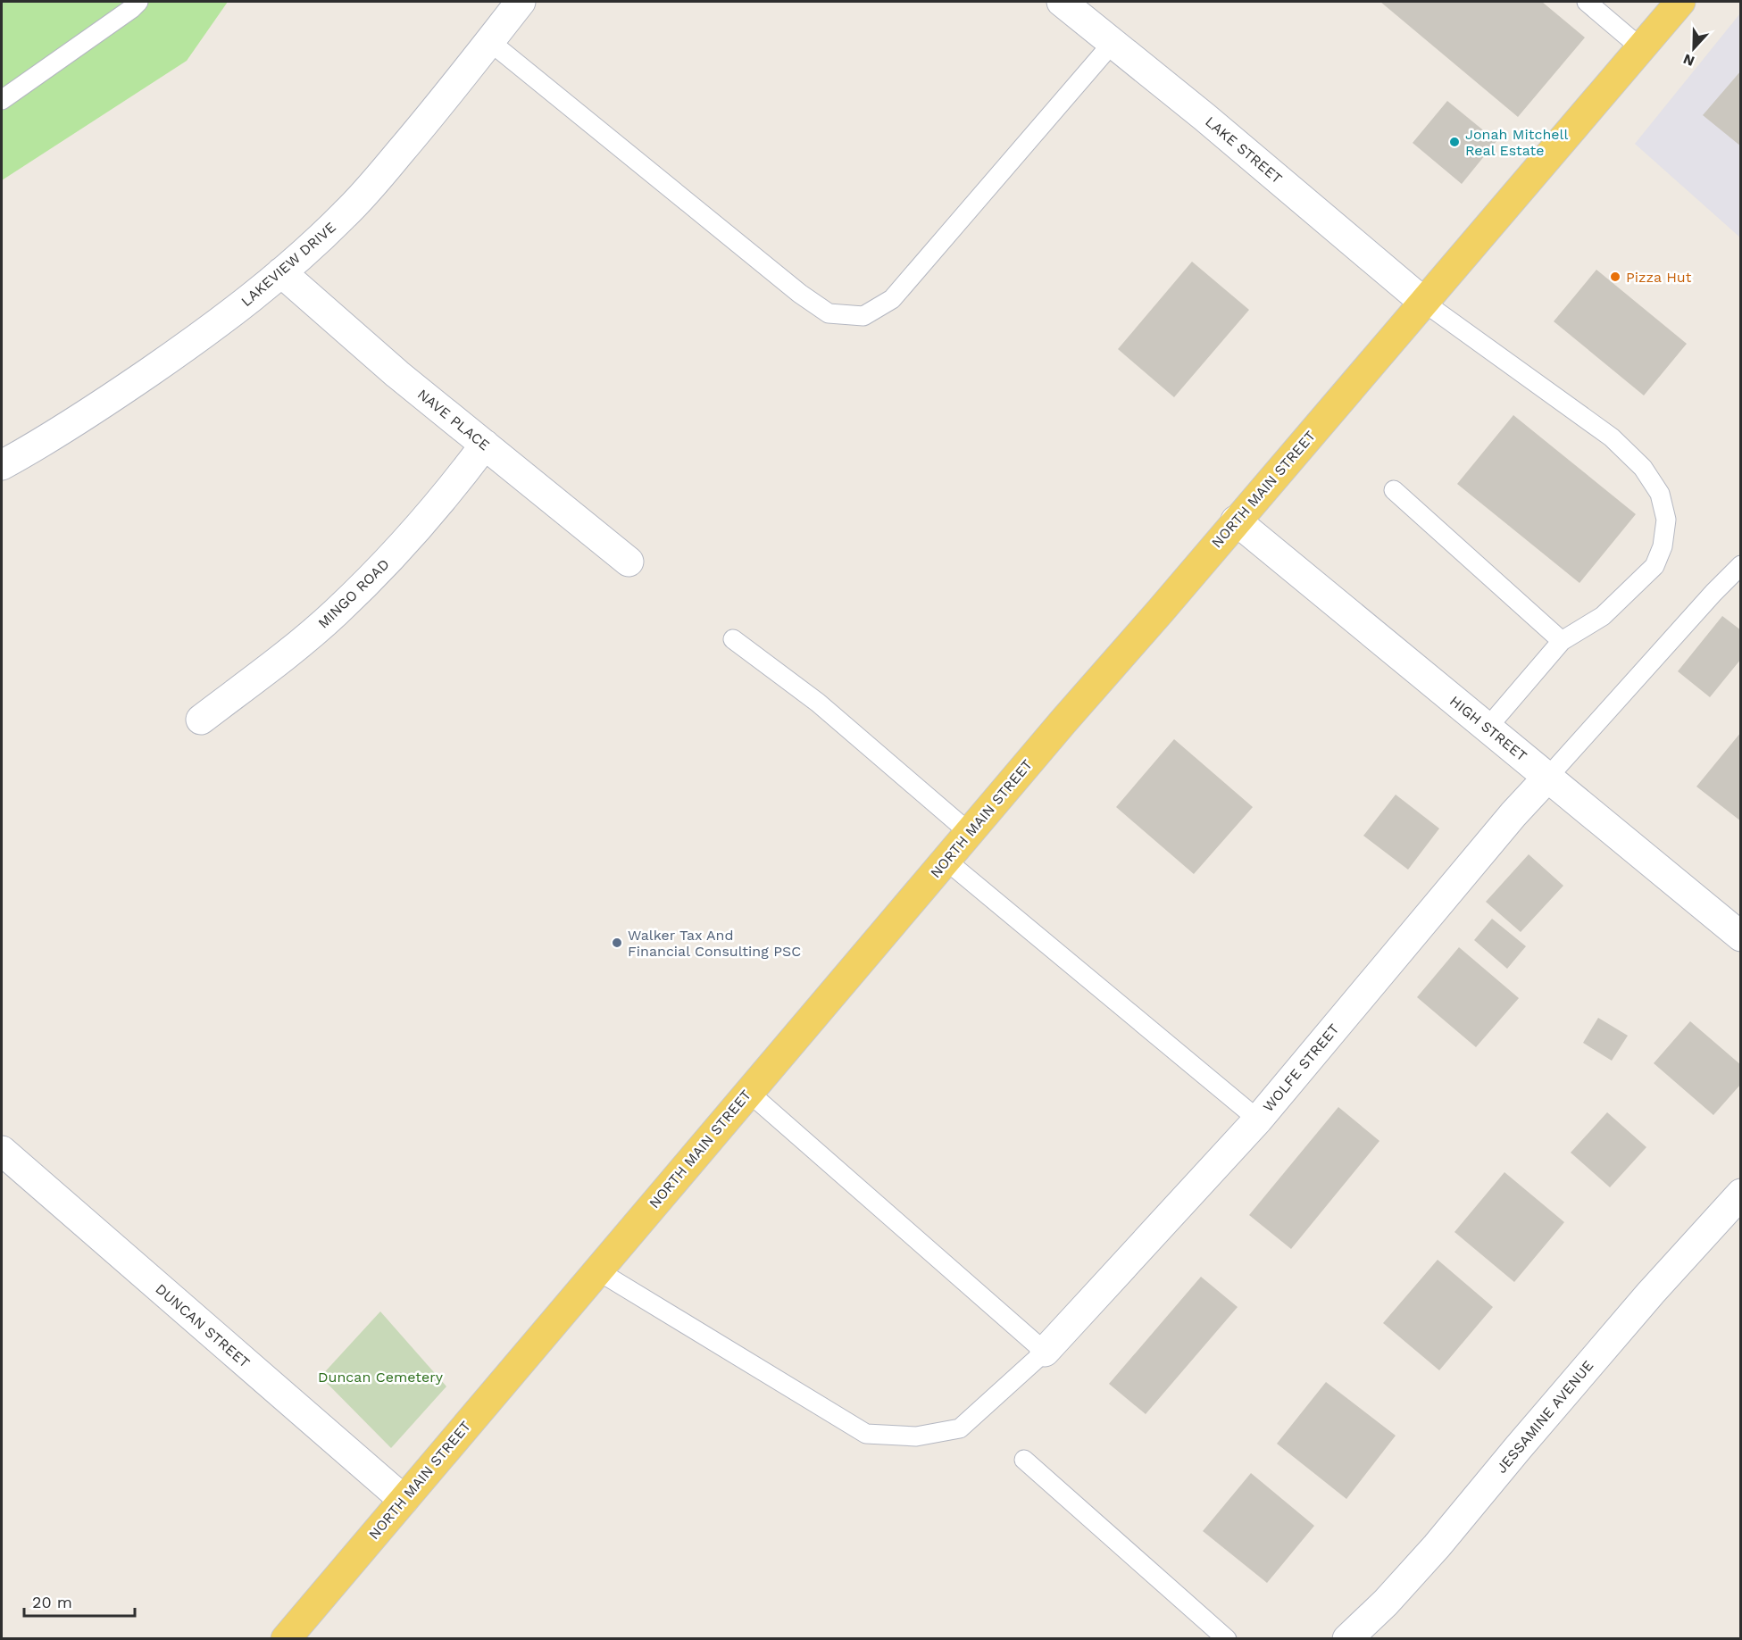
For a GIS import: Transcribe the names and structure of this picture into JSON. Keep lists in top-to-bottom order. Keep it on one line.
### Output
{"streets":{"main road":["NORTH MAIN STREET"],"street":["LAKE STREET","LAKEVIEW DRIVE","NAVE PLACE","MINGO ROAD","HIGH STREET","WOLFE STREET","DUNCAN STREET","JESSAMINE AVENUE"]},"crossings":[["LAKE STREET","NORTH MAIN STREET"],["LAKEVIEW DRIVE","NAVE PLACE"],["NAVE PLACE","MINGO ROAD"],["NORTH MAIN STREET","HIGH STREET"],["NORTH MAIN STREET","DUNCAN STREET"],["HIGH STREET","WOLFE STREET"]],"parks":["Duncan Cemetery"],"places":["Jonah Mitchell Real Estate","Pizza Hut","Walker Tax And Financial Consulting PSC"],"scale_bar":"20 m","north":"bottom"}
